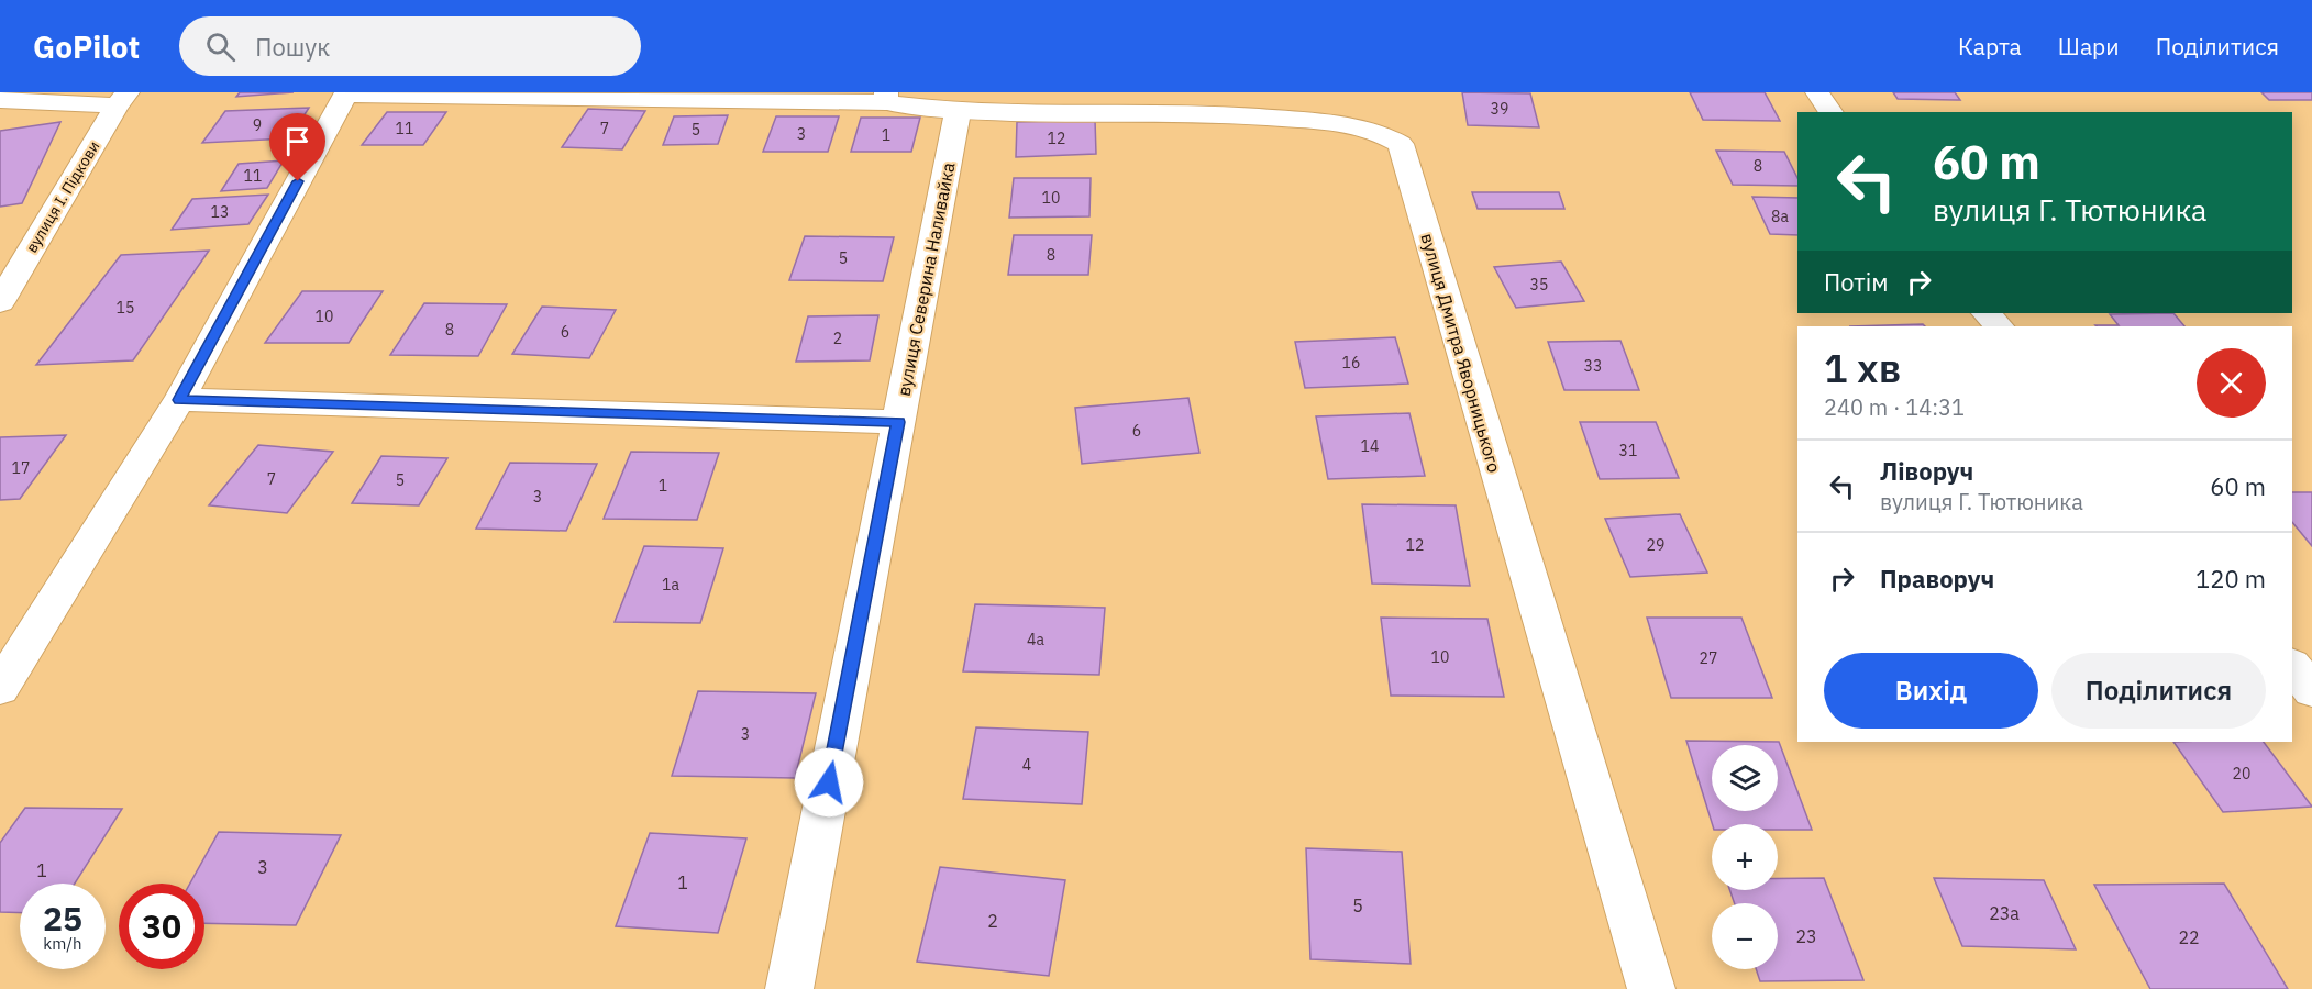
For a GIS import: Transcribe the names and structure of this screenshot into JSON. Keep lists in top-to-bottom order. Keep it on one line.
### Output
{"streets":{"street":["вулиця І. Підкови","вулиця Северина Наливайка","вулиця Дмитра Яворницького"]},"crossings":[["вулиця Северина Наливайка","вулиця Дмитра Яворницького"]],"house_numbers":["39","9","11","7","5","3","1","12","8","11","10","13","8а","8","5","35","15","10","8","6","2","16","33","6","14","31","17","7","5","1","3","12","29","1а","4а","10","27","3","4","20","3","1","1","5","23а","2","23","22"],"page":{"header":"GoPilot","search":"Пошук","nav":["Карта","Шари","Поділитися"],"turn":["60 m","вулиця Г. Тютюника"],"then":"Потім","heading":["1 хв","240 m · 14:31"],"list":[{"name":"Ліворуч","note":"вулиця Г. Тютюника","value":"60 m"},{"name":"Праворуч","value":"120 m"}],"buttons":["Вихід","Поділитися"],"map_buttons":["+","−"],"speed":"25 km/h","limit":"30"}}
